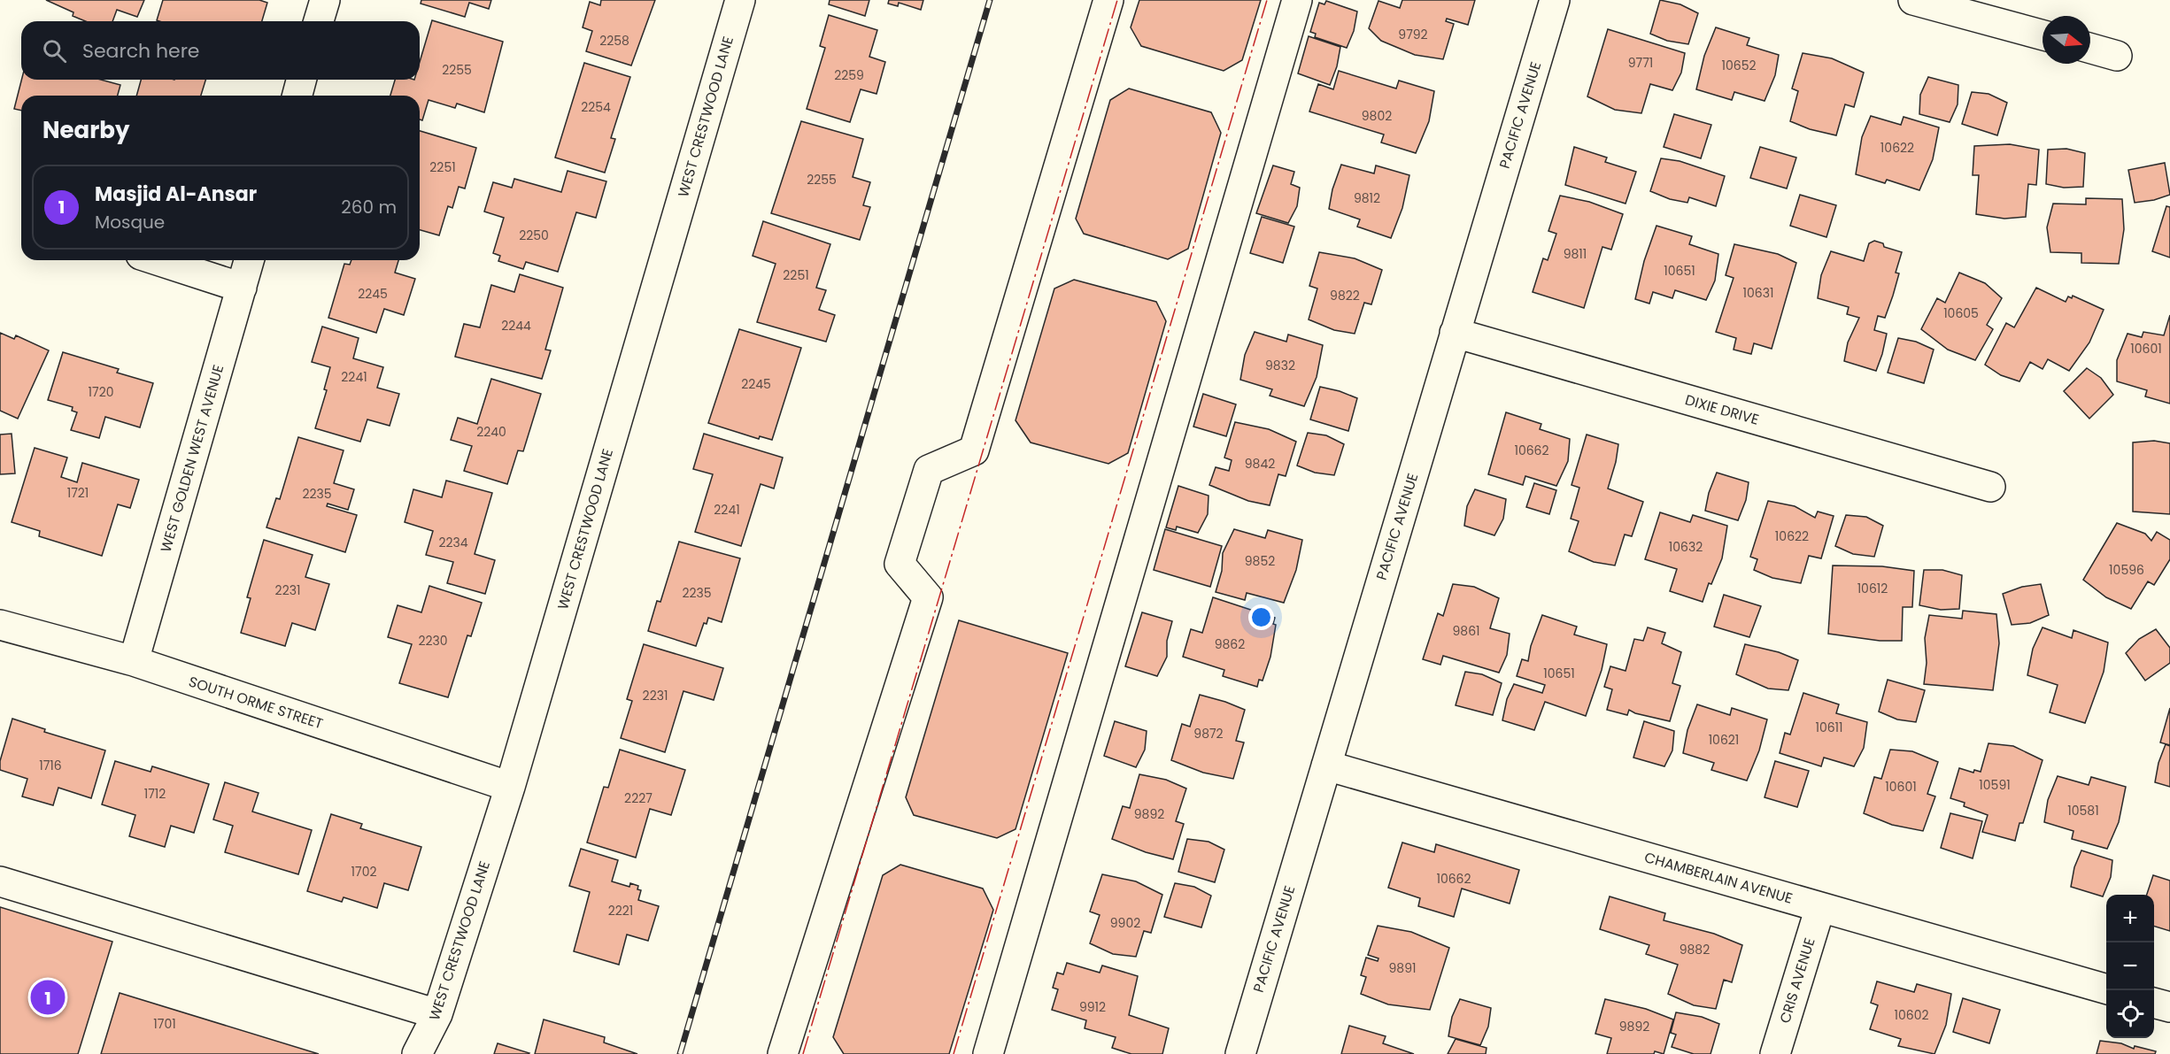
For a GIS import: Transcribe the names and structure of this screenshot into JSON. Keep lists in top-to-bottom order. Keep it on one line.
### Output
{"streets":{"street":["PACIFIC AVENUE","WEST CRESTWOOD LANE","DIXIE DRIVE","WEST GOLDEN WEST AVENUE","SOUTH ORME STREET","CHAMBERLAIN AVENUE","CRIS AVENUE"]},"crossings":[["PACIFIC AVENUE","DIXIE DRIVE"],["PACIFIC AVENUE","CHAMBERLAIN AVENUE"],["WEST CRESTWOOD LANE","SOUTH ORME STREET"],["WEST GOLDEN WEST AVENUE","SOUTH ORME STREET"],["CHAMBERLAIN AVENUE","CRIS AVENUE"]],"house_numbers":["9792","2258","9771","10652","2255","2259","2254","9802","10622","2251","2255","9812","2250","9811","10651","2251","10631","2245","9822","10605","2244","10601","9832","2241","2245","1720","2240","10662","9842","1721","2235","2241","10622","2234","10632","9852","10596","10612","2231","2235","9861","2230","9862","10651","2231","10611","9872","10621","1716","10591","10601","1712","2227","10581","9892","1702","10662","2221","9902","9882","9891","9912","10602","1701","9892"],"north":"right","page":{"search":"Search here","heading":"Nearby","list":[{"mark":"1","name":"Masjid Al-Ansar","note":"Mosque","value":"260 m"}],"map_buttons":["+","−"],"pins":"1"}}
